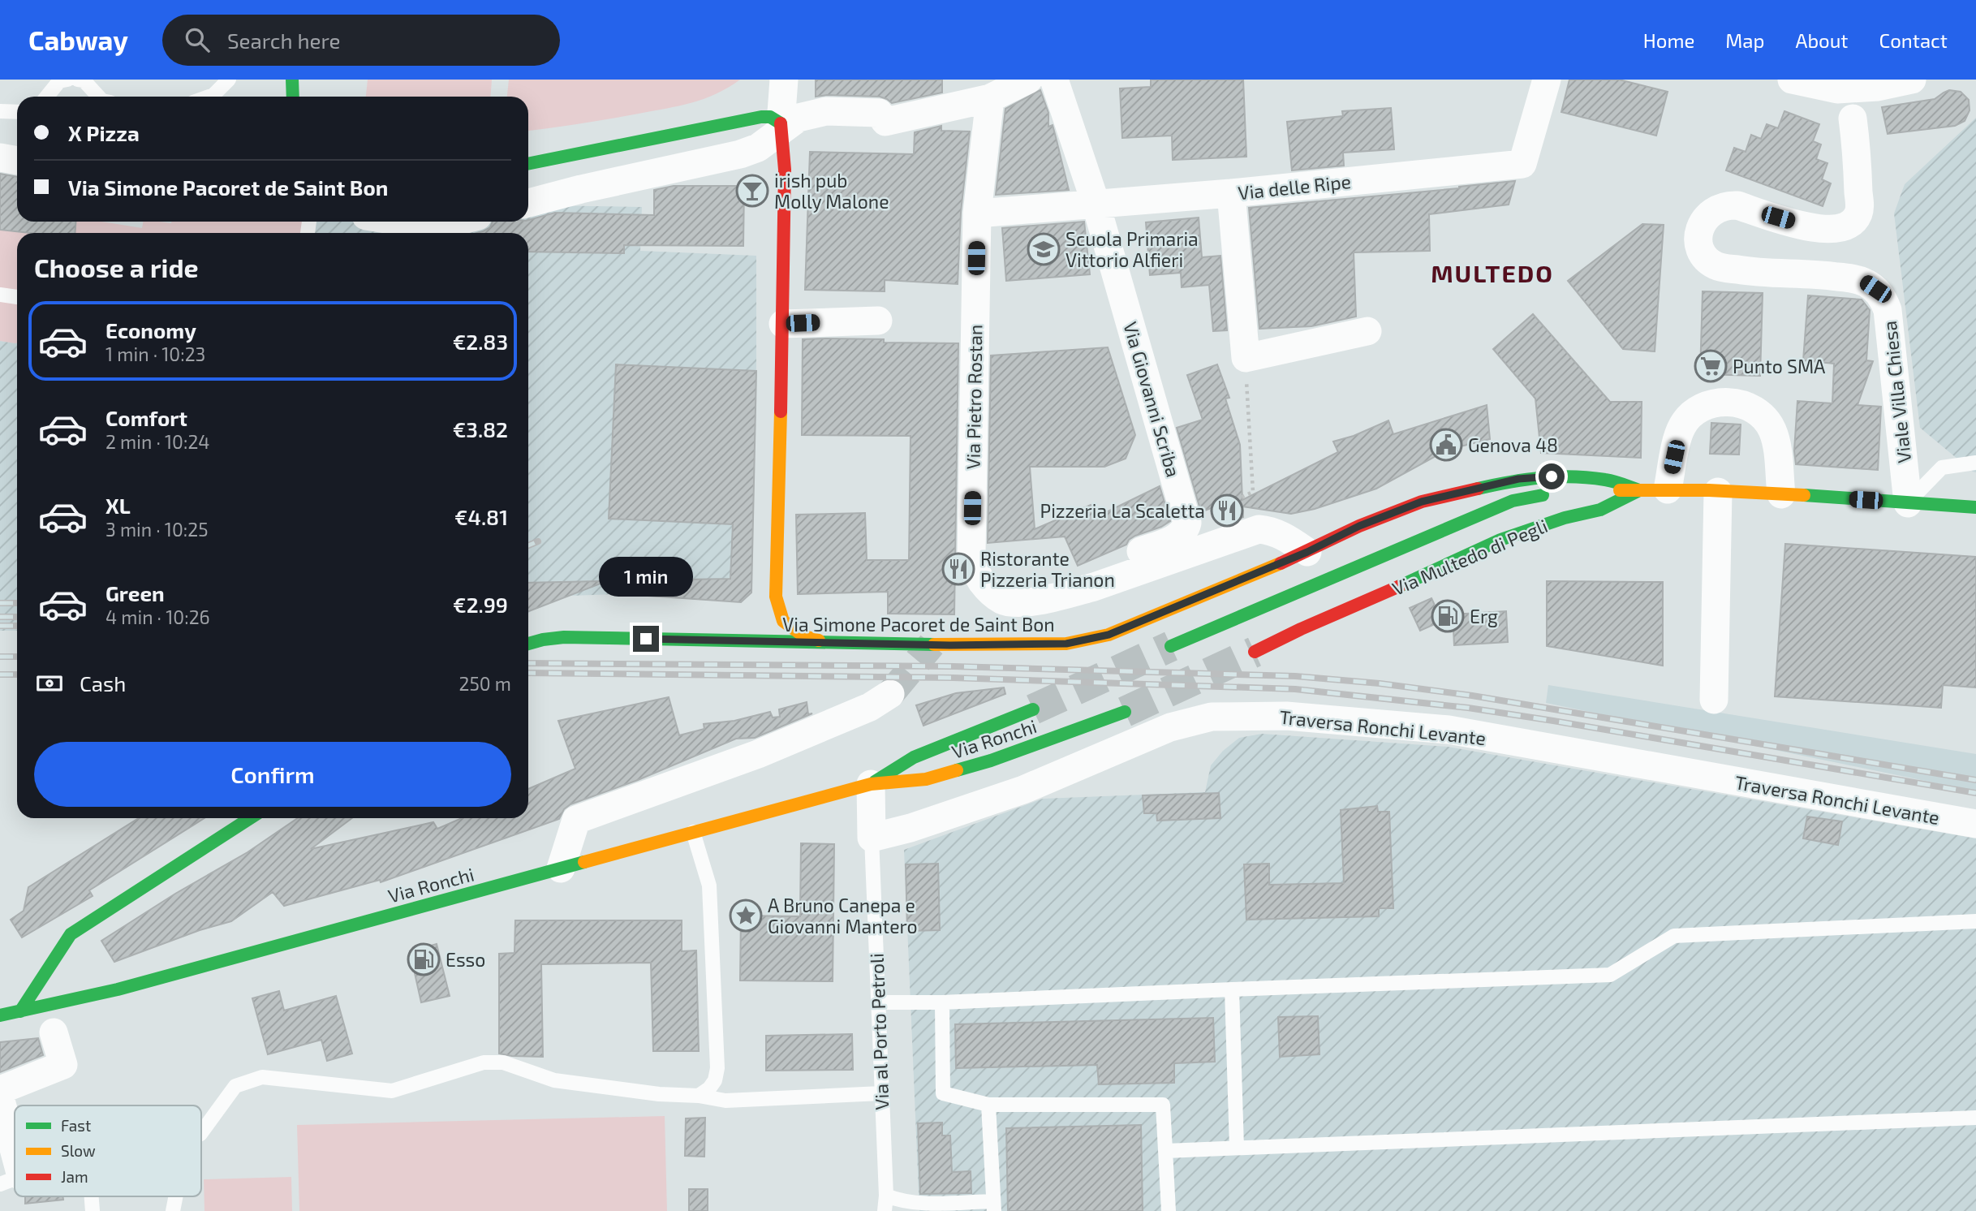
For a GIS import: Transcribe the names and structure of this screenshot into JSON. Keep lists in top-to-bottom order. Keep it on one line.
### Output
{"streets":{"main road":["Via Multedo di Pegli","Via Simone Pacoret de Saint Bon","Via Ronchi"],"street":["Via delle Ripe","Viale Villa Chiesa","Via Pietro Rostan","Via Giovanni Scriba","Traversa Ronchi Levante","Via al Porto Petroli"]},"crossings":[["Via delle Ripe","Via Pietro Rostan"],["Via delle Ripe","Via Giovanni Scriba"],["Viale Villa Chiesa","Via Multedo di Pegli"],["Via Pietro Rostan","Via Simone Pacoret de Saint Bon"],["Via Multedo di Pegli","Via Simone Pacoret de Saint Bon"],["Traversa Ronchi Levante","Via al Porto Petroli"],["Via Ronchi","Via al Porto Petroli"]],"districts":["MULTEDO"],"places":{"bar":["irish pub Molly Malone"],"school or university":["Scuola Primaria Vittorio Alfieri"],"supermarket":["Punto SMA"],"public building":["Genova 48"],"restaurant":["Pizzeria La Scaletta","Ristorante Pizzeria Trianon"],"fuel station":["Erg","Esso"],"place":["A Bruno Canepa e Giovanni Mantero"]},"legend":["Fast","Slow","Jam"],"page":{"header":"Cabway","search":"Search here","nav":["Home","Map","About","Contact"],"banner":["X Pizza","Via Simone Pacoret de Saint Bon"],"heading":"Choose a ride","list":[{"name":"Economy","note":"1 min · 10:23","value":"€2.83"},{"name":"Comfort","note":"2 min · 10:24","value":"€3.82"},{"name":"XL","note":"3 min · 10:25","value":"€4.81"},{"name":"Green","note":"4 min · 10:26","value":"€2.99"}],"bubble":"1 min","pay":["Cash","250 m"],"buttons":"Confirm"}}
